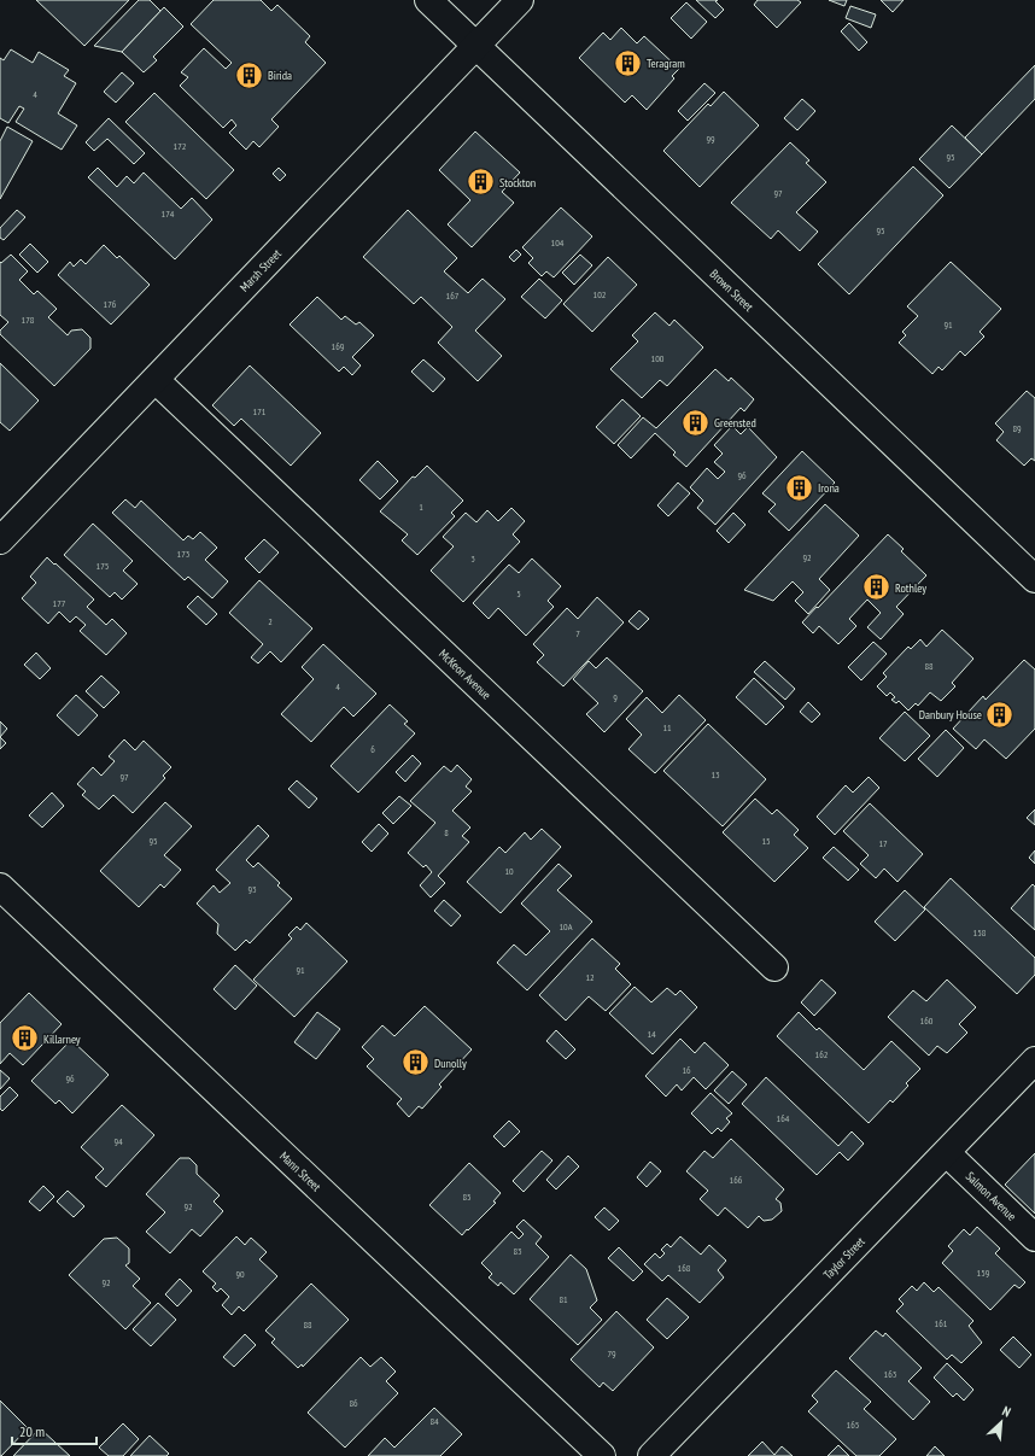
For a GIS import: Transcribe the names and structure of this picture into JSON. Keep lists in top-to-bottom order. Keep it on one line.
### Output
{"streets":{"street":["Marsh Street","Brown Street","McKeon Avenue","Mann Street","Salmon Avenue","Taylor Street"]},"crossings":[["Marsh Street","Brown Street"],["Marsh Street","McKeon Avenue"],["Salmon Avenue","Taylor Street"]],"places":{"building":["Teragram","Birida","Stockton","Greensted","Irona","Rothley","Danbury House","Killarney","Dunolly"]},"house_numbers":["4","99","172","95","97","174","95","104","102","167","176","178","91","169","100","171","89","96","1","173","92","3","175","5","177","2","7","88","4","9","11","6","13","97","8","95","15","17","10","93","10A","158","91","12","160","14","162","16","96","164","94","166","85","92","83","168","159","90","92","81","161","88","79","163","86","84","165"],"scale_bar":"20 m","north":"top right"}
